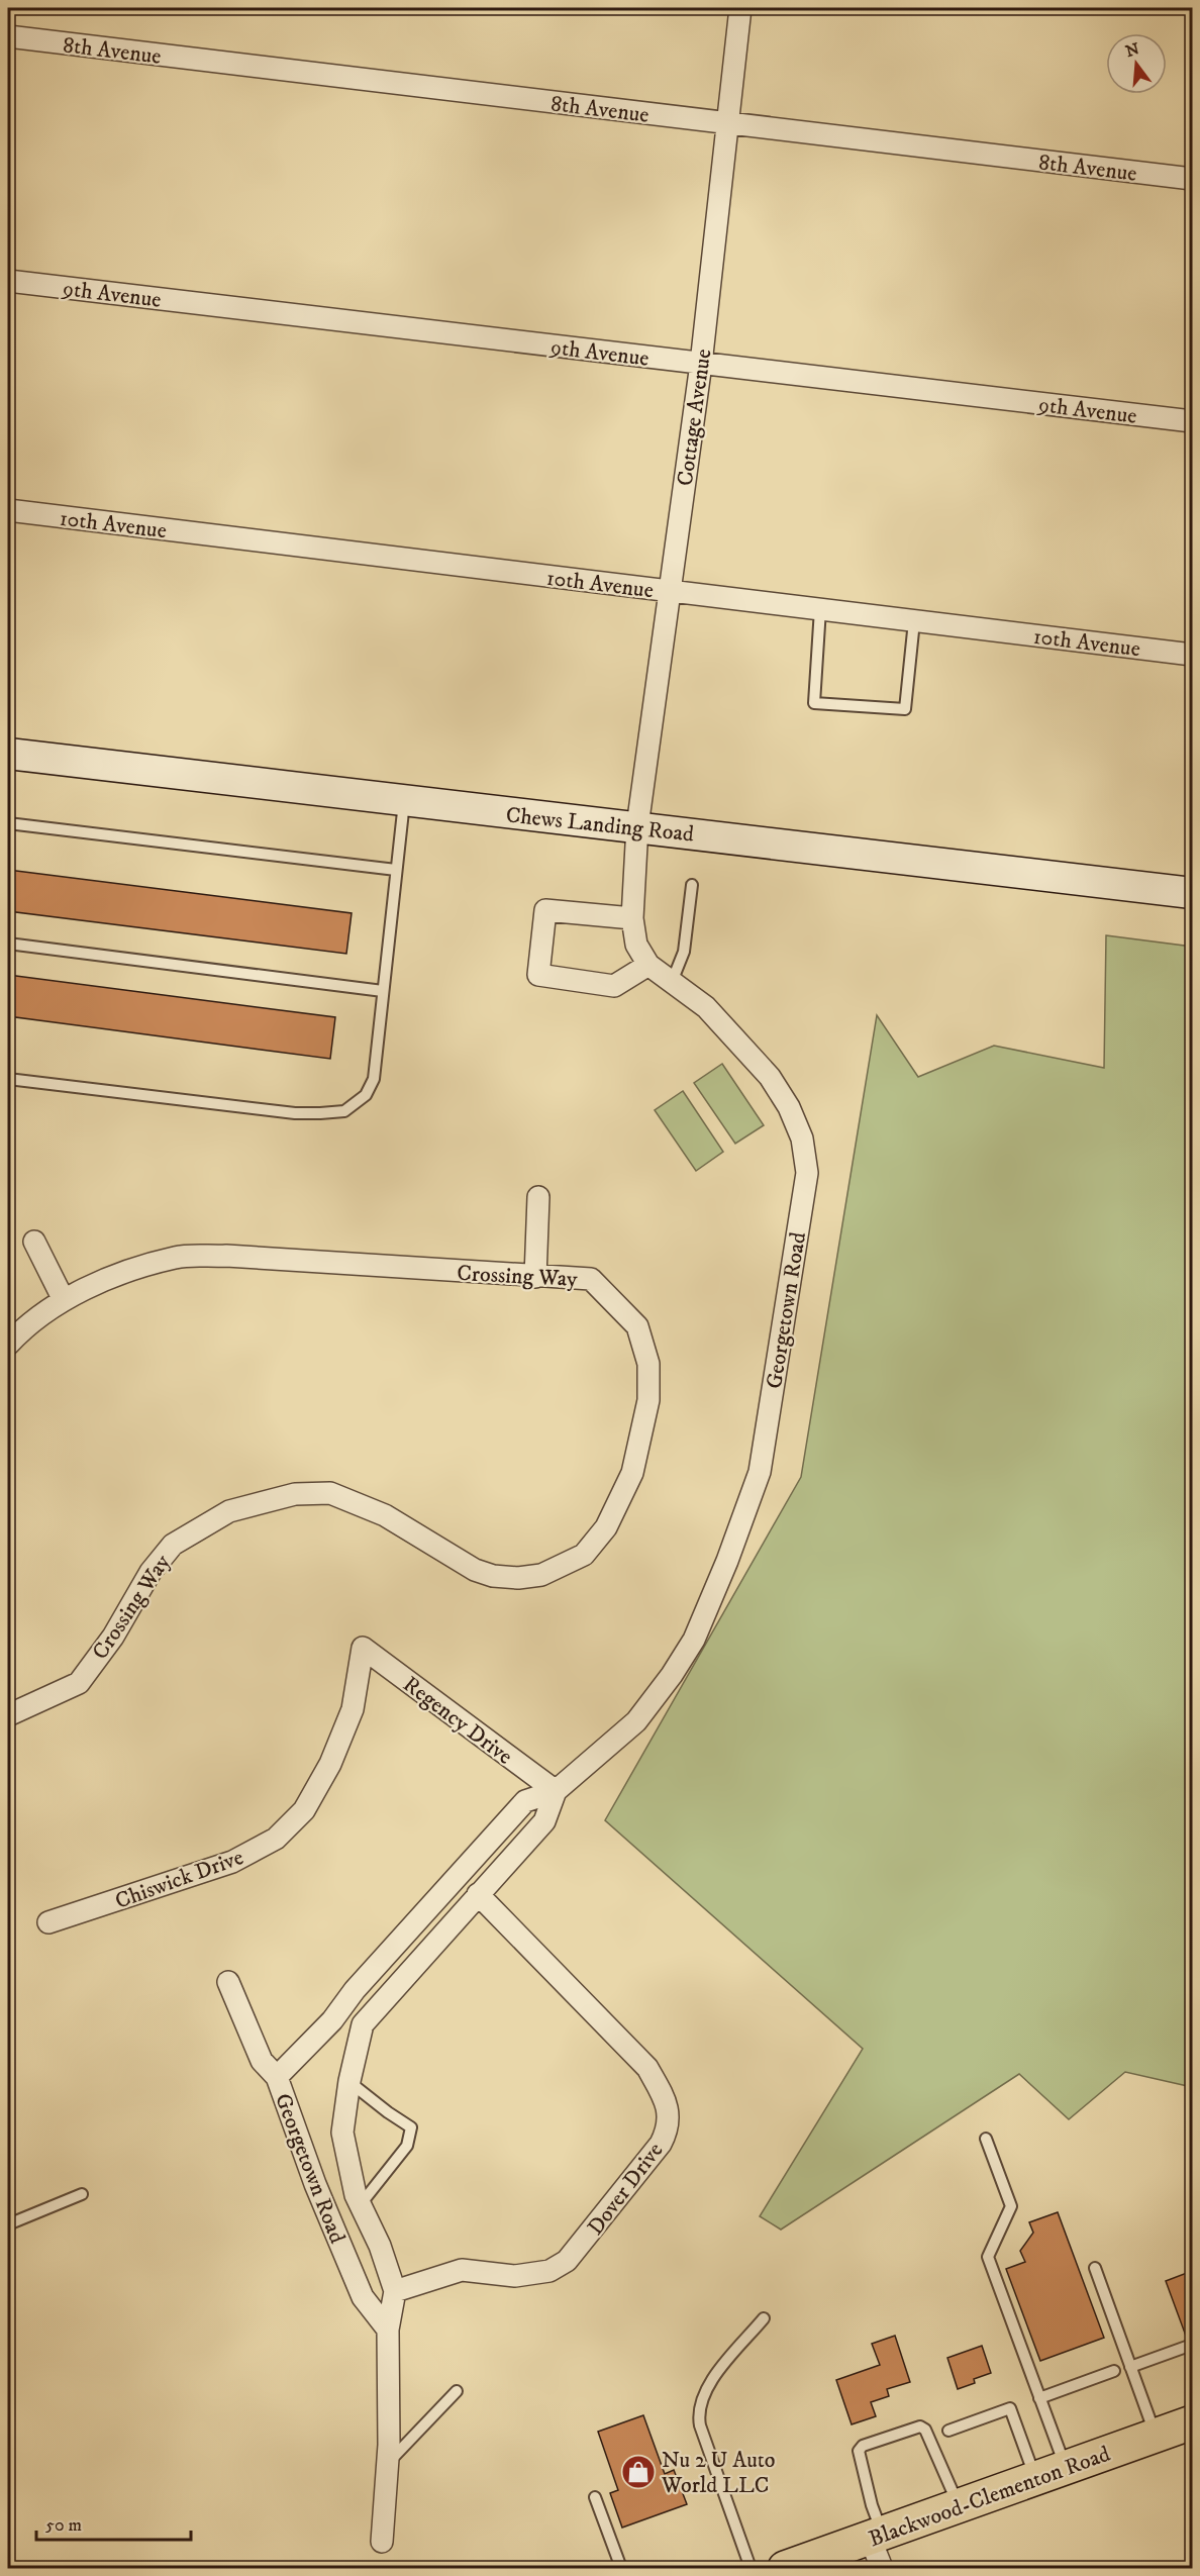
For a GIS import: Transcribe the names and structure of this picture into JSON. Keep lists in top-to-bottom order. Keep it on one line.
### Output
{"streets":{"main road":["Blackwood-Clementon Road"],"street":["8th Avenue","9th Avenue","Cottage Avenue","10th Avenue","Chews Landing Road","Crossing Way","Georgetown Road","Regency Drive","Chiswick Drive","Dover Drive"]},"crossings":[["8th Avenue","Cottage Avenue"],["9th Avenue","Cottage Avenue"],["Cottage Avenue","10th Avenue"],["Cottage Avenue","Chews Landing Road"],["Cottage Avenue","Georgetown Road"],["Chews Landing Road","Georgetown Road"],["Georgetown Road","Regency Drive"],["Georgetown Road","Dover Drive"],["Regency Drive","Chiswick Drive"]],"places":{"shop":["Nu 2 U Auto World LLC"]},"scale_bar":"50 m","north":"top"}
